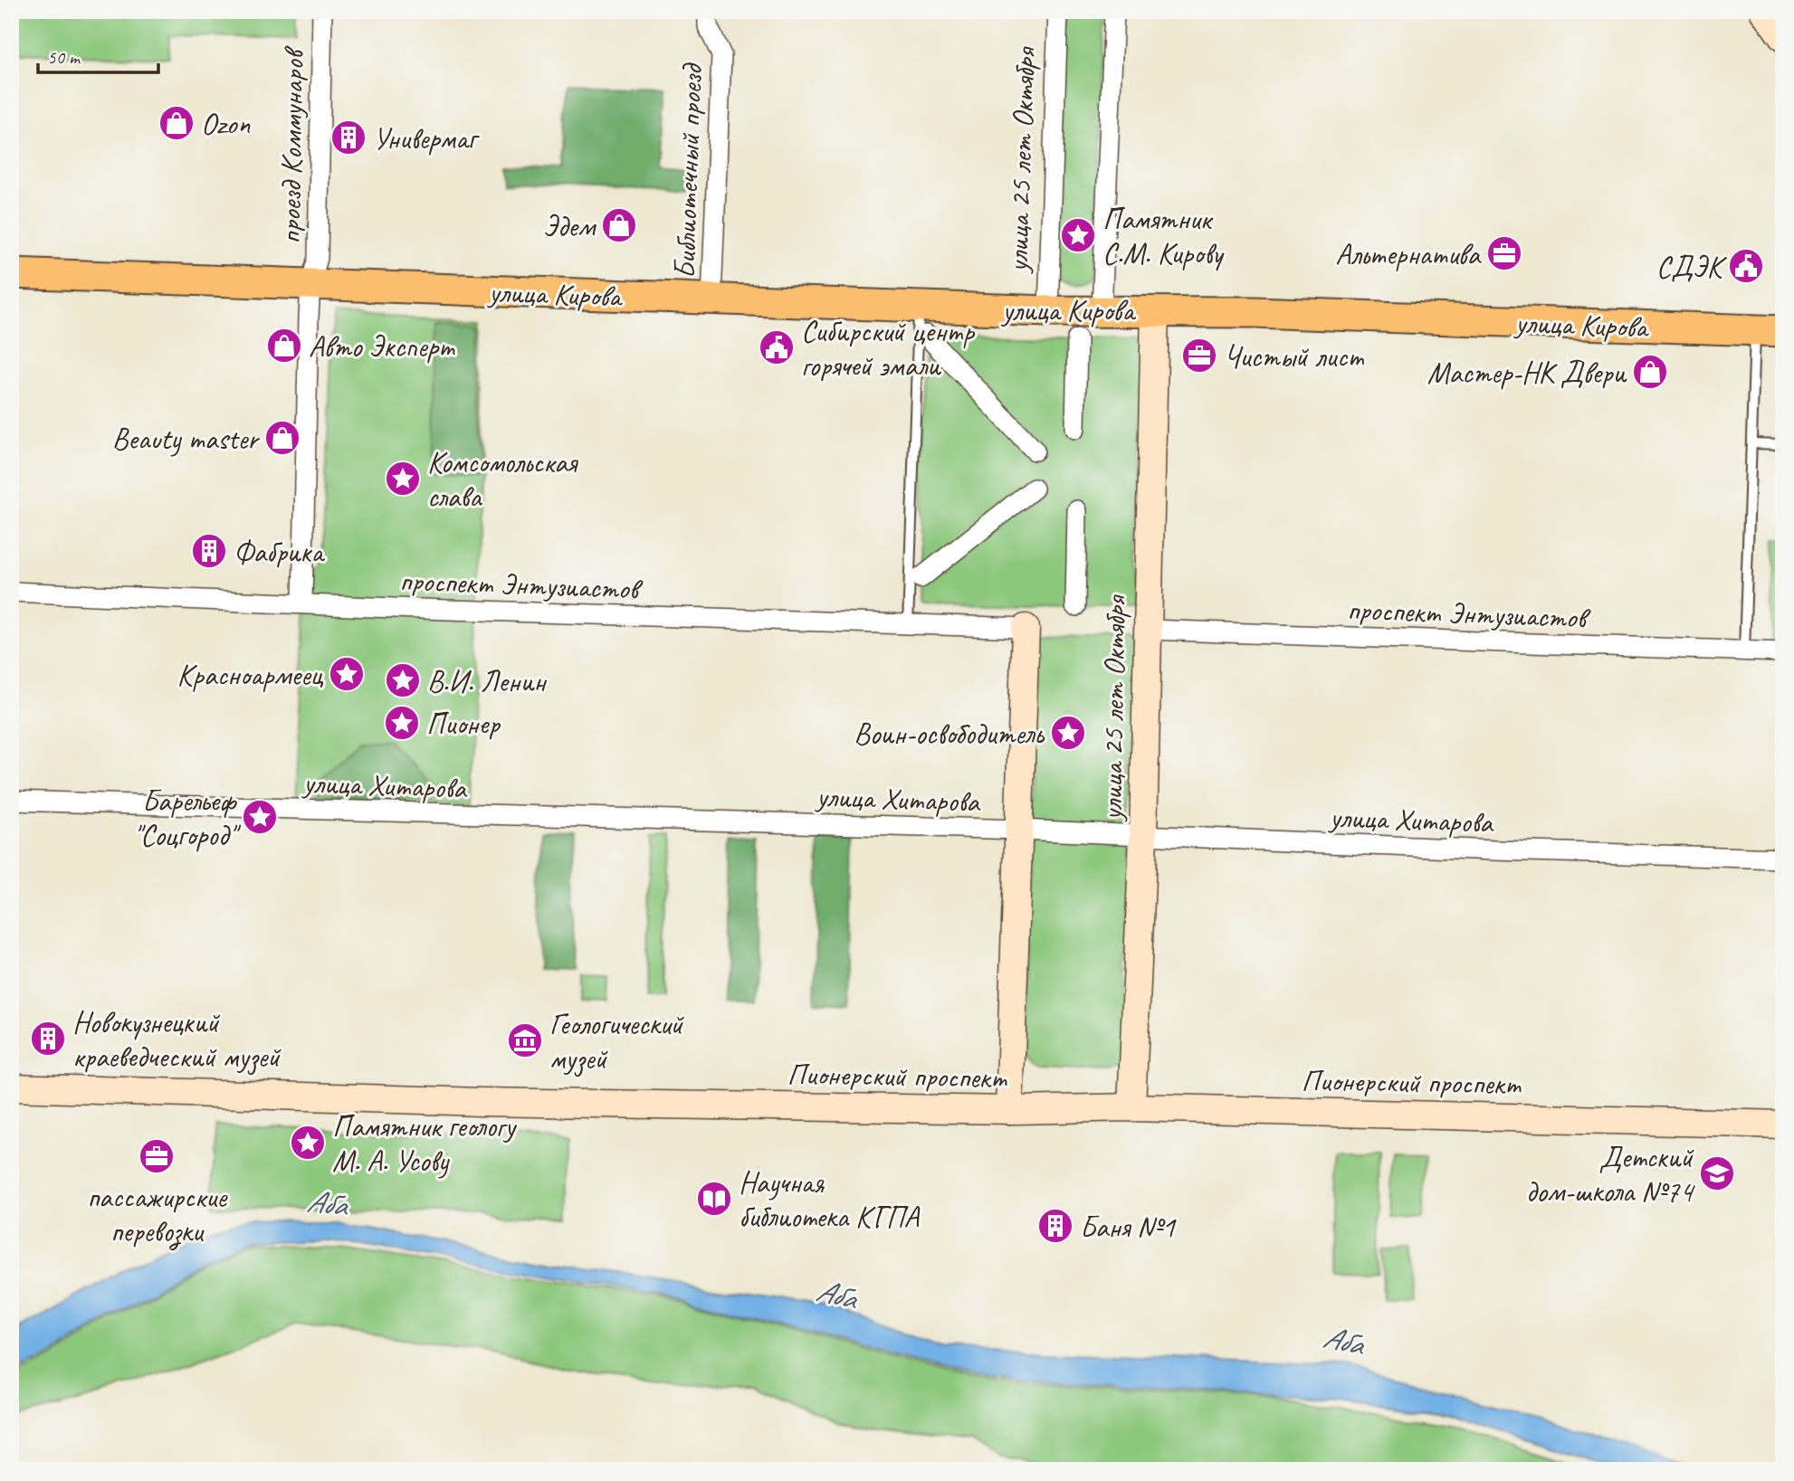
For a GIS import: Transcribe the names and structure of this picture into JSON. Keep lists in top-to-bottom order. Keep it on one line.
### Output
{"streets":{"main road":["улица Кирова"],"street":["проезд Коммунаров","улица 25 лет Октября","Библиотечный проезд","проспект Энтузиастов","улица Хитарова","Пионерский проспект"]},"crossings":[["проезд Коммунаров","улица Кирова"],["проезд Коммунаров","проспект Энтузиастов"],["улица 25 лет Октября","улица Кирова"],["улица 25 лет Октября","проспект Энтузиастов"],["улица 25 лет Октября","улица Хитарова"],["улица 25 лет Октября","Пионерский проспект"],["Библиотечный проезд","улица Кирова"]],"water":["Аба"],"places":{"shop":["Ozon","Эдем","Авто Эксперт","Мастер-НК Двери","Beauty master"],"building":["Универмаг","Фабрика","Новокузнецкий краеведческий музей","Баня №1"],"place":["Памятник С.М. Кирову","Комсомольская слава","Красноармеец","В.И. Ленин","Пионер","Воин-освободитель","Барельеф \"Соцгород\"","Памятник геологу М. А. Усову"],"office":["Альтернатива","Чистый лист","пассажирские перевозки"],"public building":["СДЭК","Сибирский центр горячей эмали"],"museum":["Геологический музей"],"school or university":["Детский дом-школа №74"],"library":["Научная библиотека КГПА"]},"scale_bar":"50 m"}
